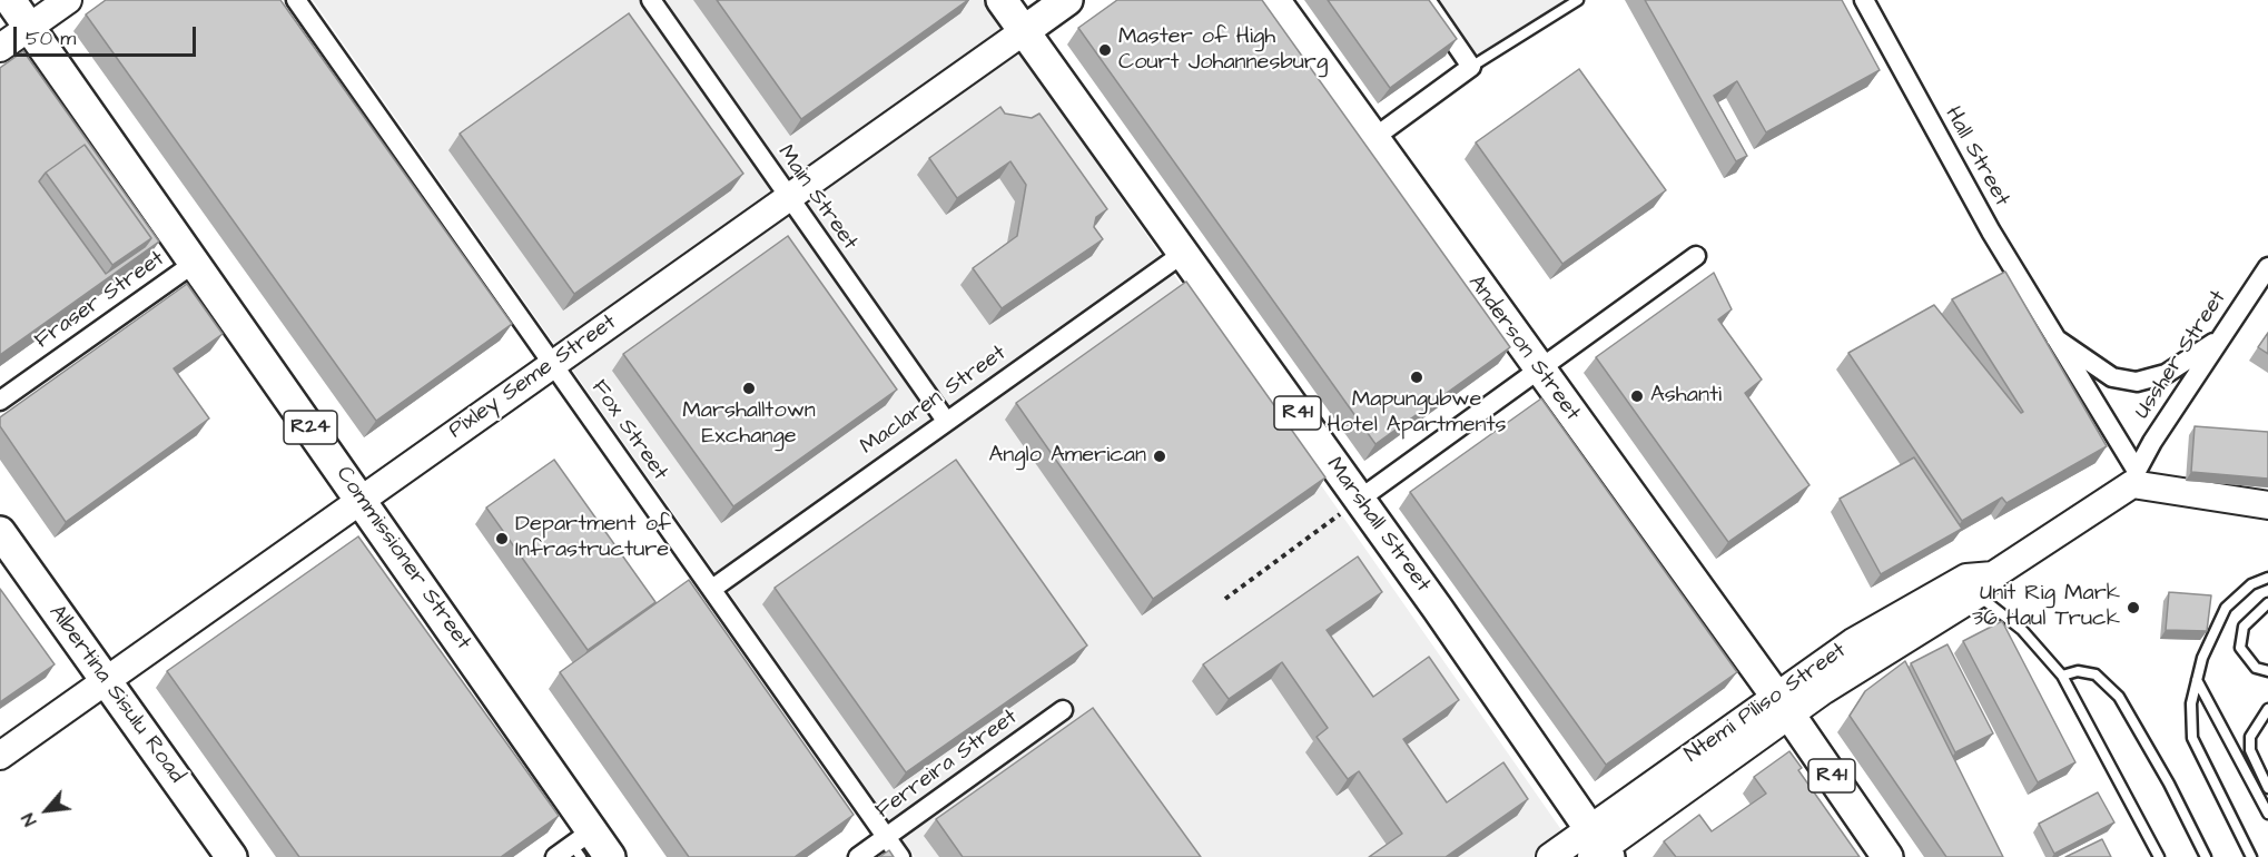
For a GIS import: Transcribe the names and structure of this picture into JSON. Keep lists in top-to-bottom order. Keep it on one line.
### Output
{"streets":{"main road":["Anderson Street","Pixley Seme Street","R41","R24","Marshall Street","Commissioner Street","Albertina Sisulu Road","Ntemi Piliso Street"],"street":["Hall Street","Main Street","Fraser Street","Ussher Street","Maclaren Street","Fox Street","Ferreira Street"]},"crossings":[["Hall Street","Ussher Street"],["Hall Street","Ntemi Piliso Street"],["Main Street","Pixley Seme Street"],["Main Street","Maclaren Street"],["Fraser Street","Commissioner Street"],["Anderson Street","R41"],["Anderson Street","Ntemi Piliso Street"],["Ussher Street","Ntemi Piliso Street"],["Pixley Seme Street","Fox Street"],["Pixley Seme Street","Marshall Street"],["Pixley Seme Street","Commissioner Street"],["Pixley Seme Street","Albertina Sisulu Road"],["Maclaren Street","Fox Street"],["Maclaren Street","Marshall Street"],["R41","Ntemi Piliso Street"],["Fox Street","Ferreira Street"],["Marshall Street","Ntemi Piliso Street"]],"places":["Master of High Court Johannesburg","Mapungubwe Hotel Apartments","Marshalltown Exchange","Ashanti","Anglo American","Department of Infrastructure","Unit Rig Mark 36 Haul Truck"],"scale_bar":"50 m","north":"bottom left"}
